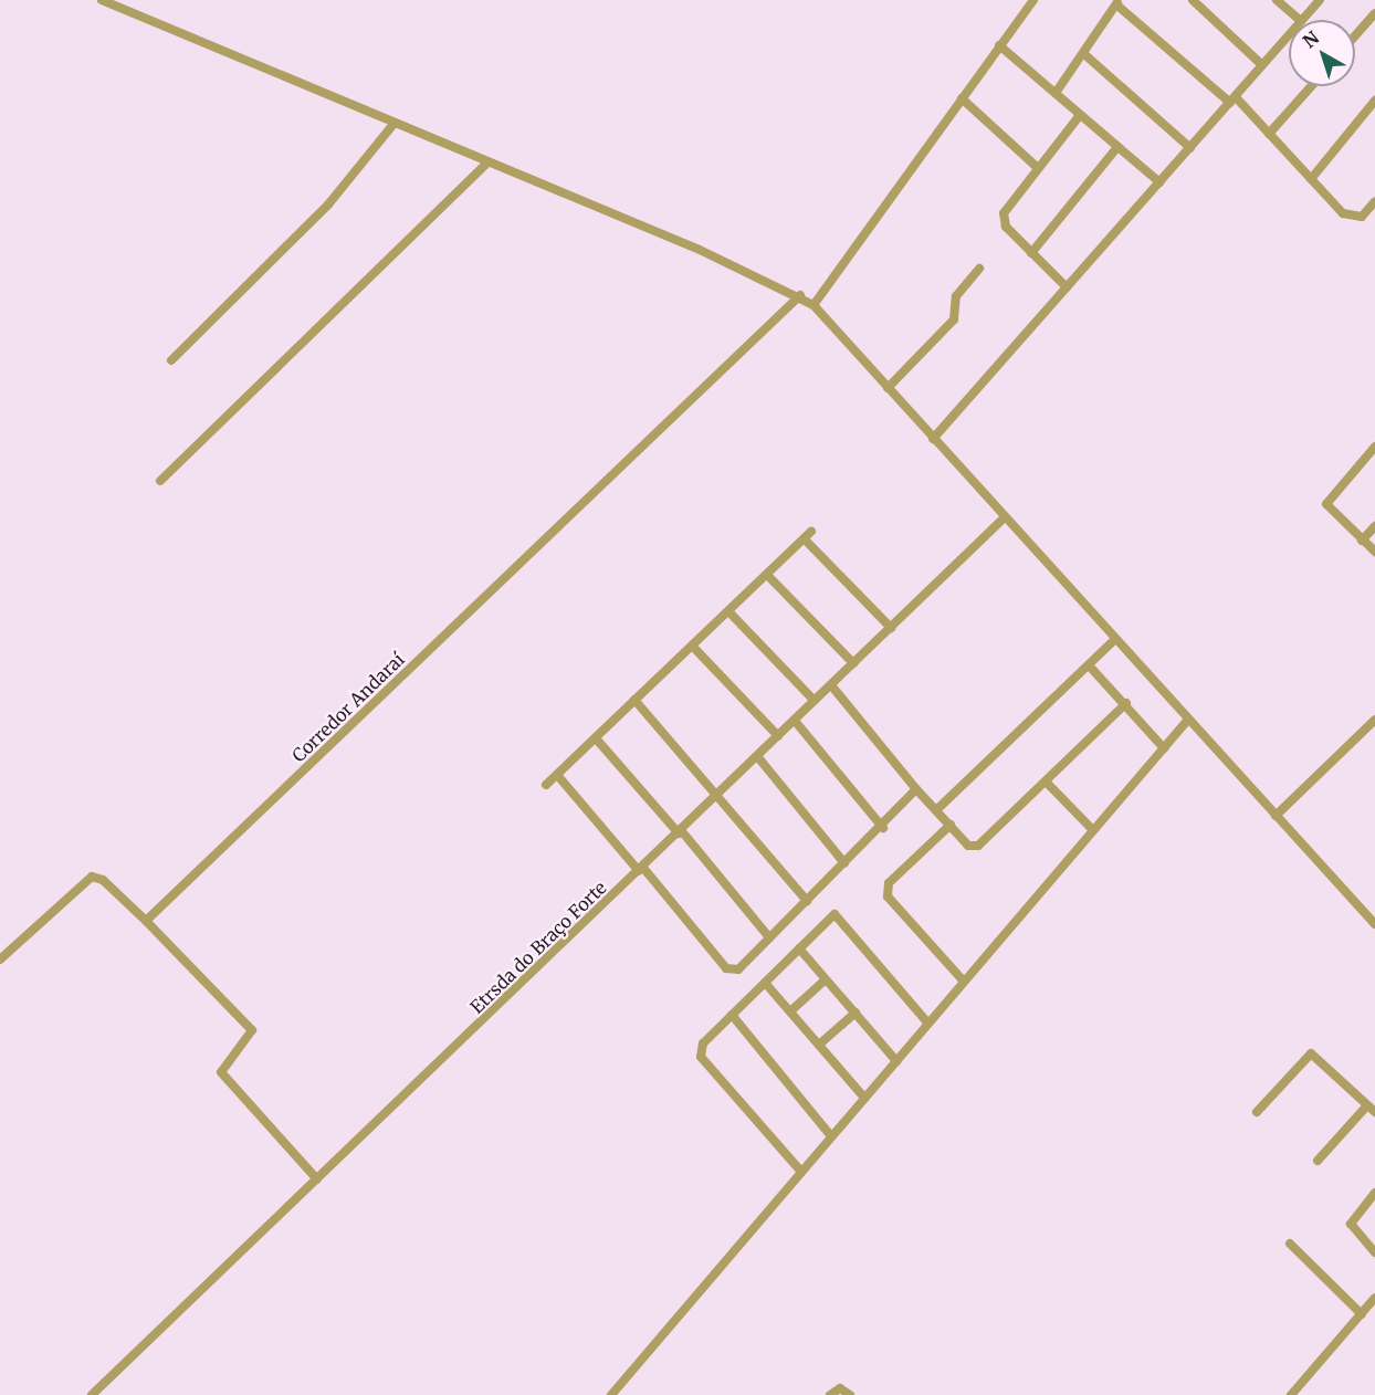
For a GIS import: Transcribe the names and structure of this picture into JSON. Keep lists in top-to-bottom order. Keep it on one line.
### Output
{"streets":{"street":["Corredor Andaraí","Etrsda do Braço Forte"]},"north":"top left"}
